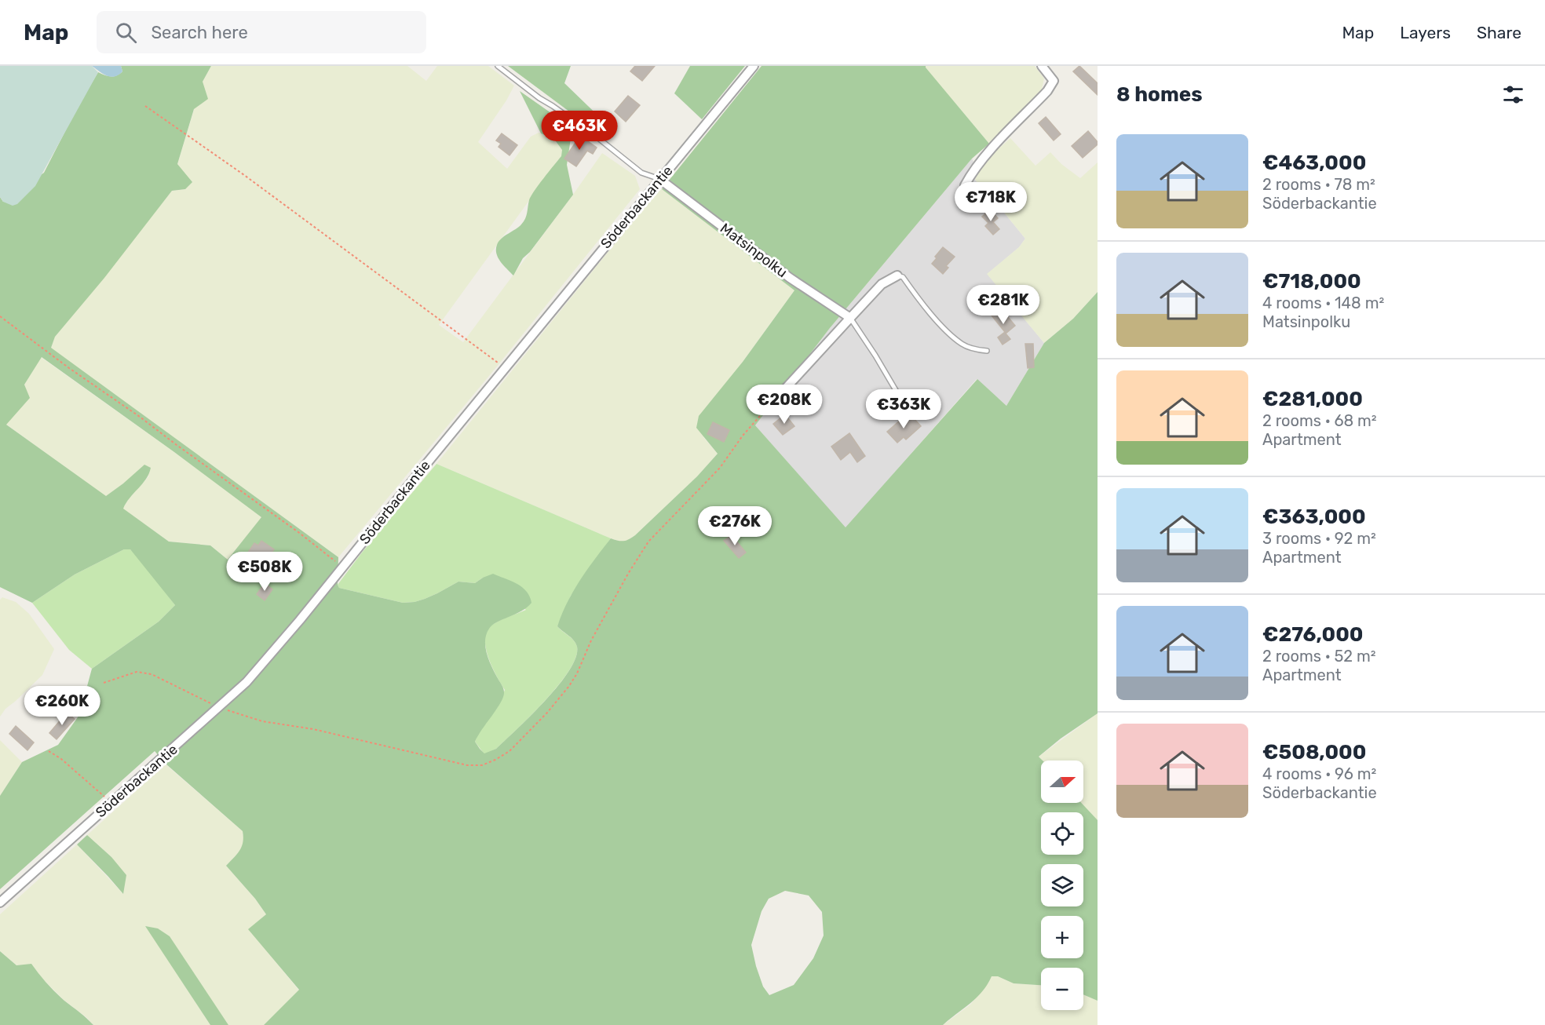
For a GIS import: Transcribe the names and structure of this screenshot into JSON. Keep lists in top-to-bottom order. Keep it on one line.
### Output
{"streets":{"street":["Söderbackantie","Matsinpolku"]},"crossings":[["Söderbackantie","Matsinpolku"]],"north":"right","page":{"header":"Map","search":"Search here","nav":["Map","Layers","Share"],"heading":"8 homes","price":["€463K","€718K","€281K","€208K","€363K","€276K","€508K","€260K"],"list":[{"name":"€463,000","note":"2 rooms · 78 m² · Söderbackantie"},{"name":"€718,000","note":"4 rooms · 148 m² · Matsinpolku"},{"name":"€281,000","note":"2 rooms · 68 m² · Apartment"},{"name":"€363,000","note":"3 rooms · 92 m² · Apartment"},{"name":"€276,000","note":"2 rooms · 52 m² · Apartment"},{"name":"€508,000","note":"4 rooms · 96 m² · Söderbackantie"}],"map_buttons":["+","−"]}}
